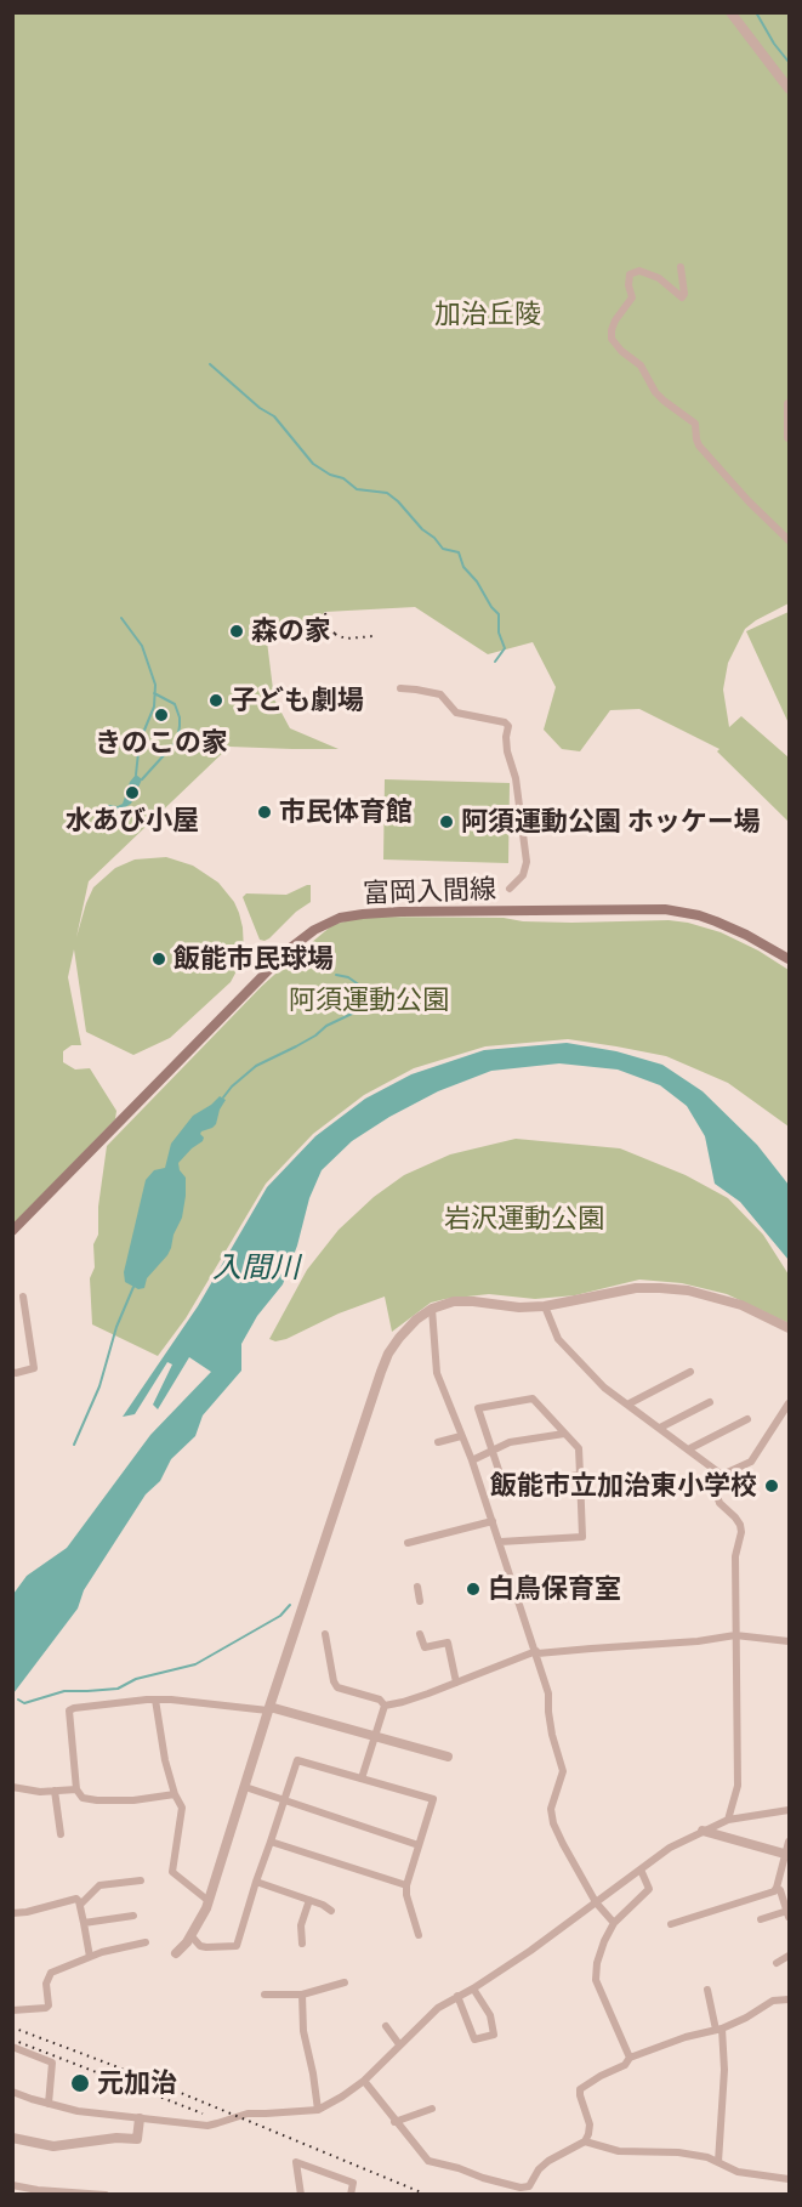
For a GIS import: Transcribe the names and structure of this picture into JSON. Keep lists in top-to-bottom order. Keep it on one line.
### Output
{"streets":{"main road":["富岡入間線"]},"water":["入間川"],"parks":["加治丘陵","阿須運動公園","岩沢運動公園"],"places":["森の家","子ども劇場","きのこの家","水あび小屋","市民体育館","阿須運動公園 ホッケー場","飯能市民球場","飯能市立加治東小学校","白鳥保育室","元加治"]}
